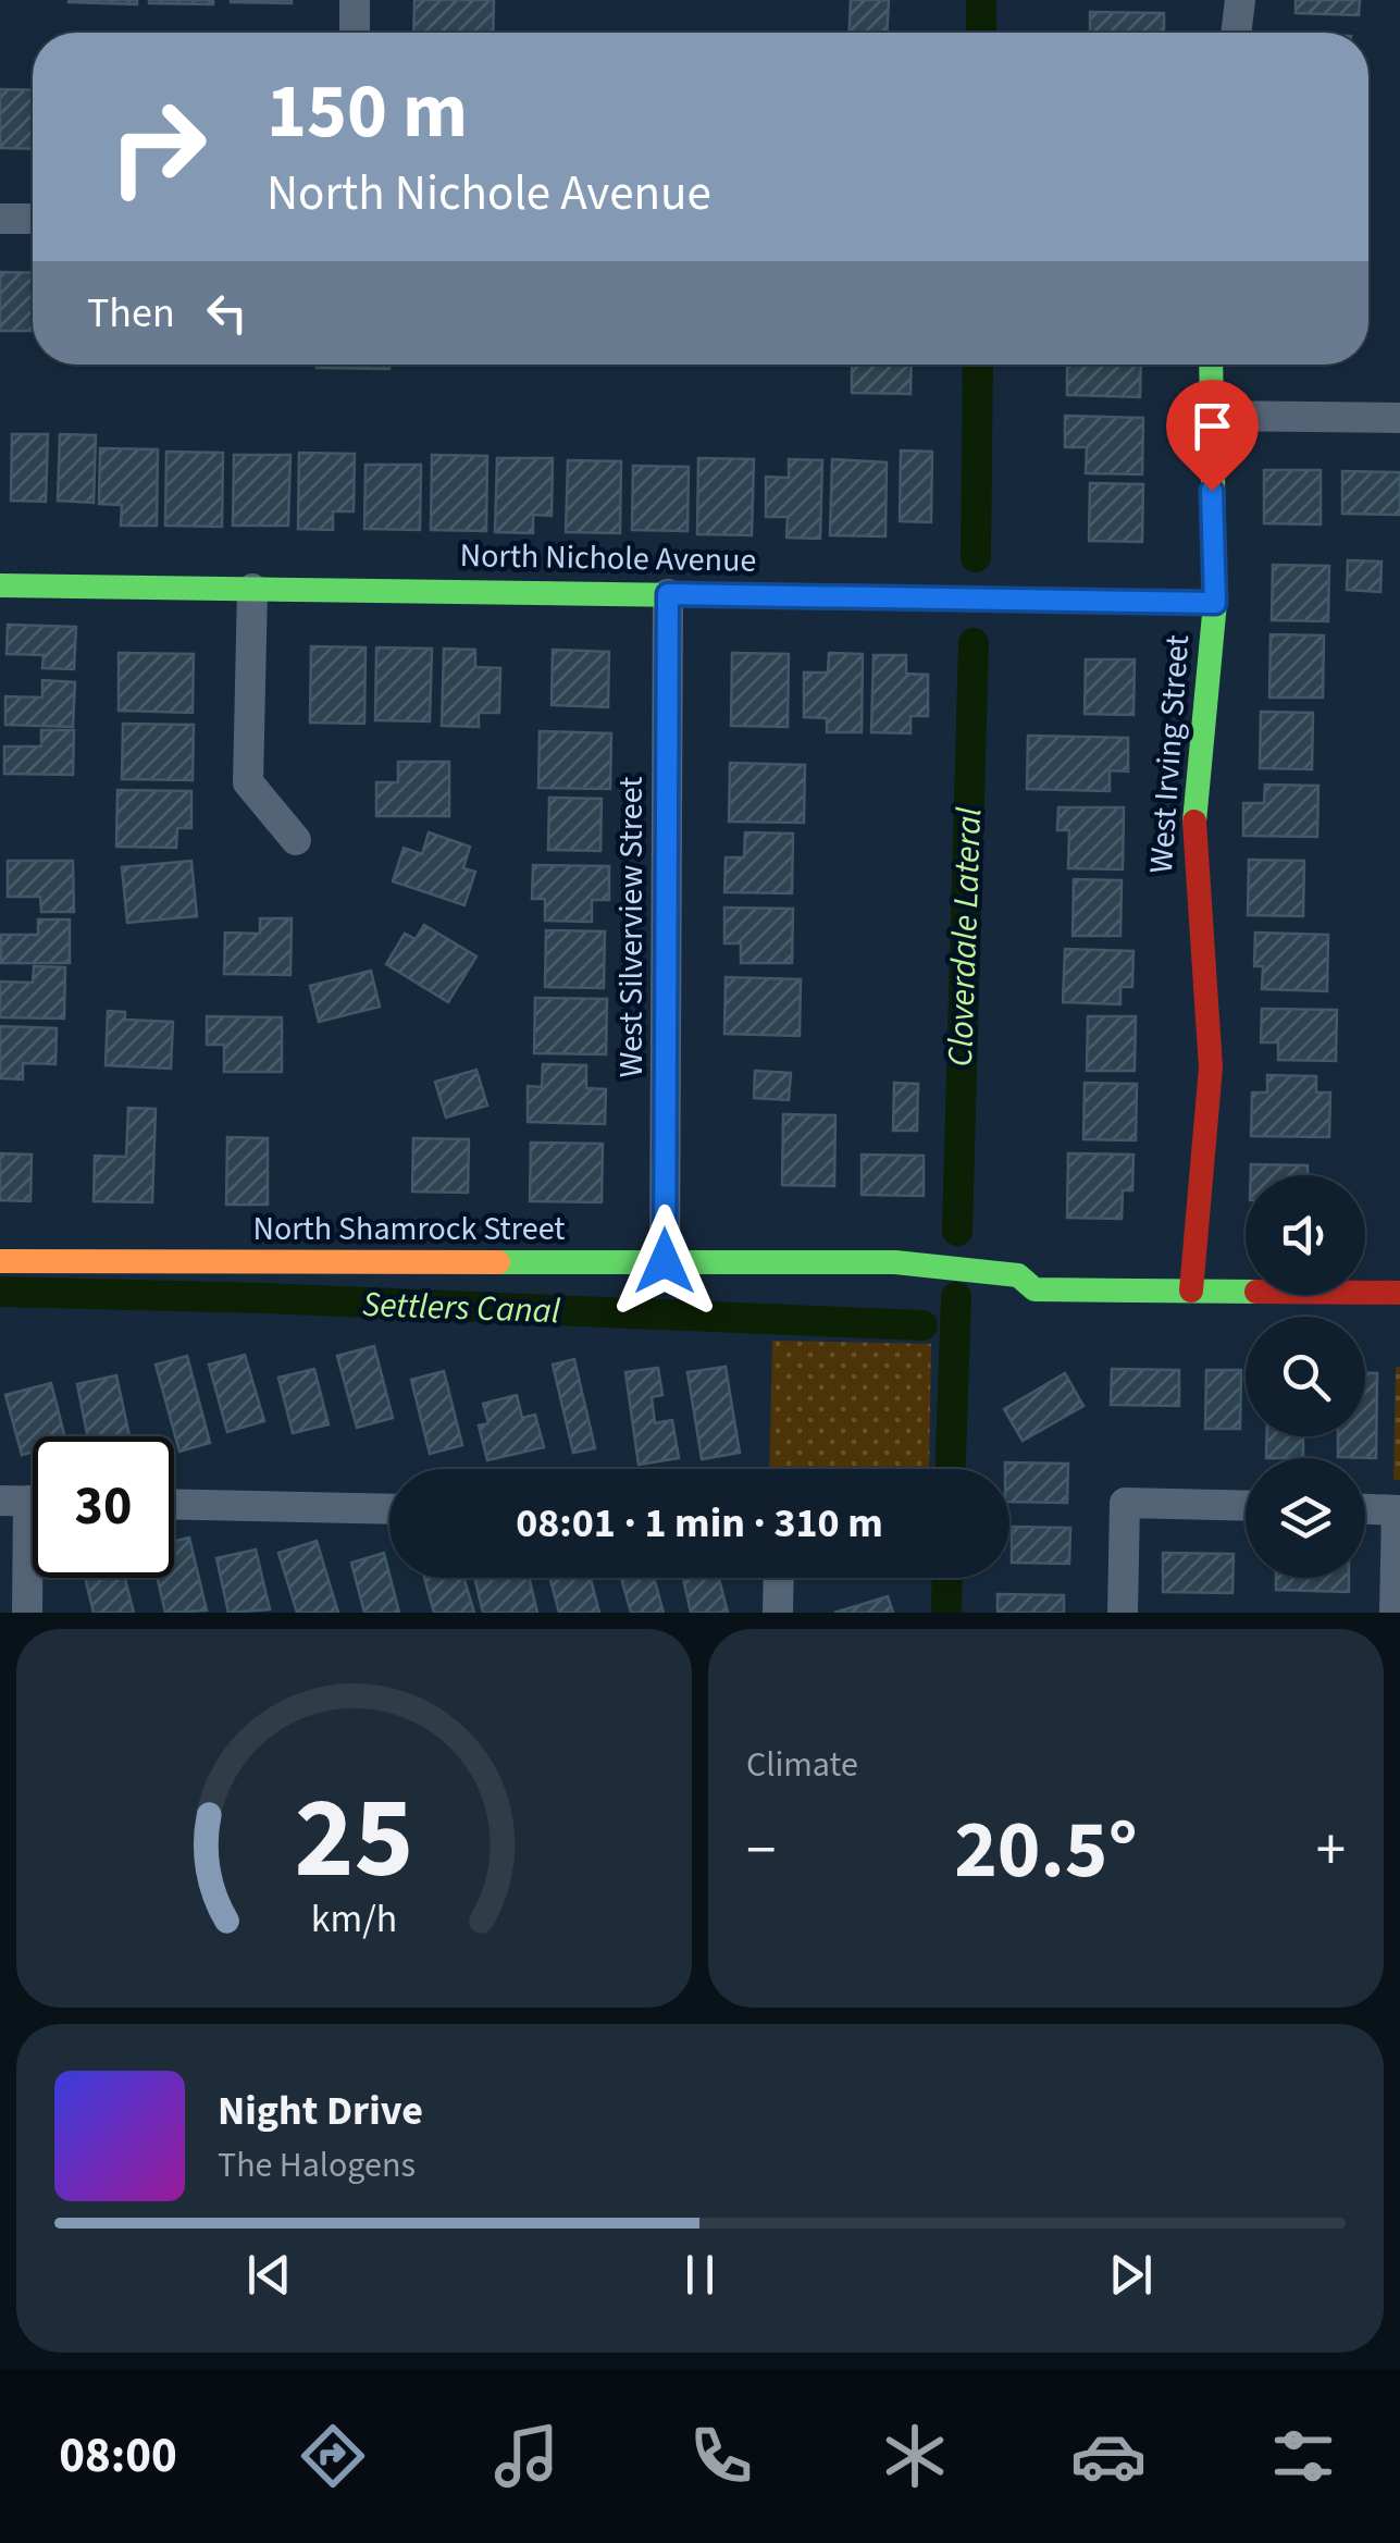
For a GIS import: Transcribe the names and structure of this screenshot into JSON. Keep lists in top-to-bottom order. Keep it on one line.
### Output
{"streets":{"street":["North Nichole Avenue","West Irving Street","West Silverview Street","North Shamrock Street"]},"crossings":[["North Nichole Avenue","West Irving Street"],["North Nichole Avenue","West Silverview Street"],["West Irving Street","North Shamrock Street"],["West Silverview Street","North Shamrock Street"]],"water":["Cloverdale Lateral","Settlers Canal"],"page":{"turn":["150 m","North Nichole Avenue"],"then":"Then","limit":"30","trip":"08:01 · 1 min · 310 m","tile":"Climate","heat":["−","20.5°","+"],"song":["Night Drive","The Halogens"],"tabs":"08:00","gauge":["25","km/h"]}}
